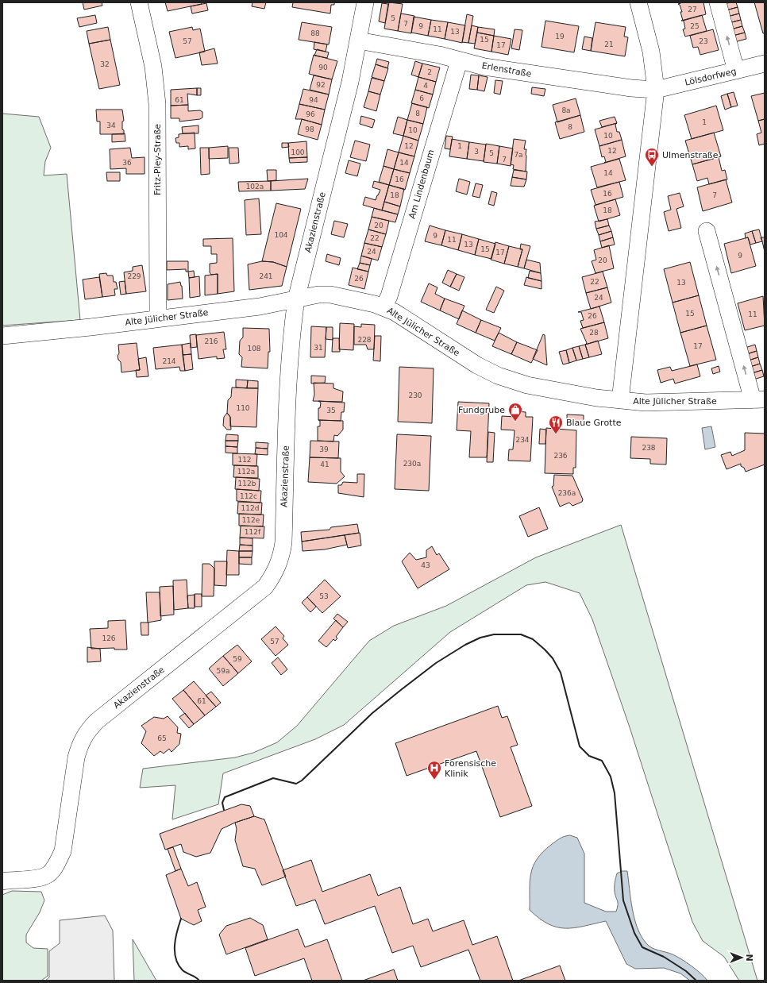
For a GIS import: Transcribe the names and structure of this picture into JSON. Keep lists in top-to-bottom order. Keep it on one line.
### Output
{"streets":{"street":["Erlenstraße","Lölsdorfweg","Fritz-Pley-Straße","Am Lindenbaum","Akazienstraße","Alte Jülicher Straße"]},"crossings":[["Erlenstraße","Lölsdorfweg"],["Erlenstraße","Am Lindenbaum"],["Erlenstraße","Akazienstraße"],["Fritz-Pley-Straße","Alte Jülicher Straße"],["Am Lindenbaum","Alte Jülicher Straße"],["Akazienstraße","Alte Jülicher Straße"]],"places":{"bus stop":["Ulmenstraße"],"shop":["Fundgrube"],"restaurant":["Blaue Grotte"],"hospital":["Forensische Klinik"]},"house_numbers":["27","5","7","9","25","11","13","88","19","15","57","23","21","17","32","90","2","92","4","6","61","94","8a","8","96","1","34","8","98","10","10","12","1","12","3","100","5","7a","7","36","14","14","16","102a","16","18","7","18","20","104","9","22","11","13","15","24","17","9","20","229","241","26","22","13","24","15","11","26","28","228","216","17","31","108","214","230","110","35","234","238","39","236","112","230a","41","112a","112b","236a","112c","112d","112e","112f","43","53","126","57","59","59a","61","65"],"north":"right"}
